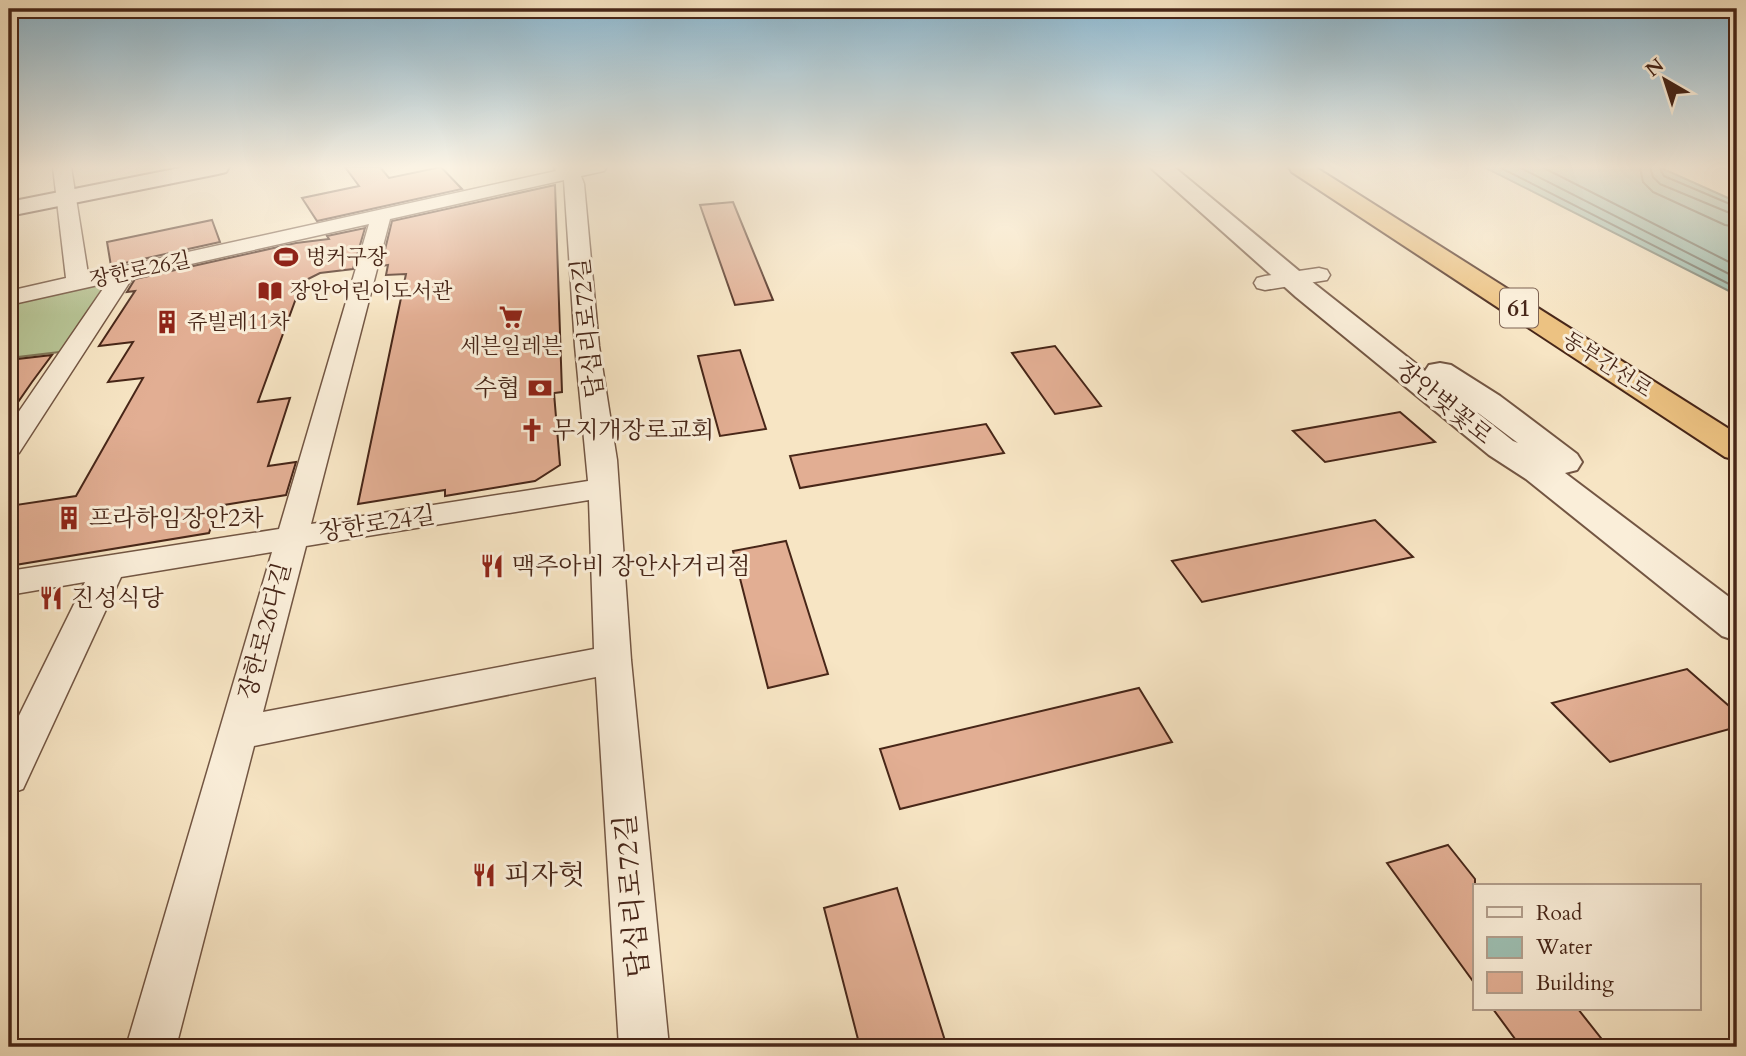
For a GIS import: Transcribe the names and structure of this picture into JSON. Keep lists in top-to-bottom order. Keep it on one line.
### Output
{"streets":{"highway":["61","동부간선로"],"street":["장한로26길","답십리로72길","장안벚꽃로","장한로24길","장한로26다길"]},"crossings":[["답십리로72길","장한로24길"],["장한로24길","장한로26다길"]],"places":{"sports":["벙커구장"],"library":["장안어린이도서관"],"supermarket":["세븐일레븐"],"building":["쥬빌레11차","프라하임장안2차"],"bank":["수협"],"church":["무지개장로교회"],"restaurant":["맥주아비 장안사거리점","진성식당","피자헛"]},"legend":["Road","Water","Building"],"north":"top left"}
